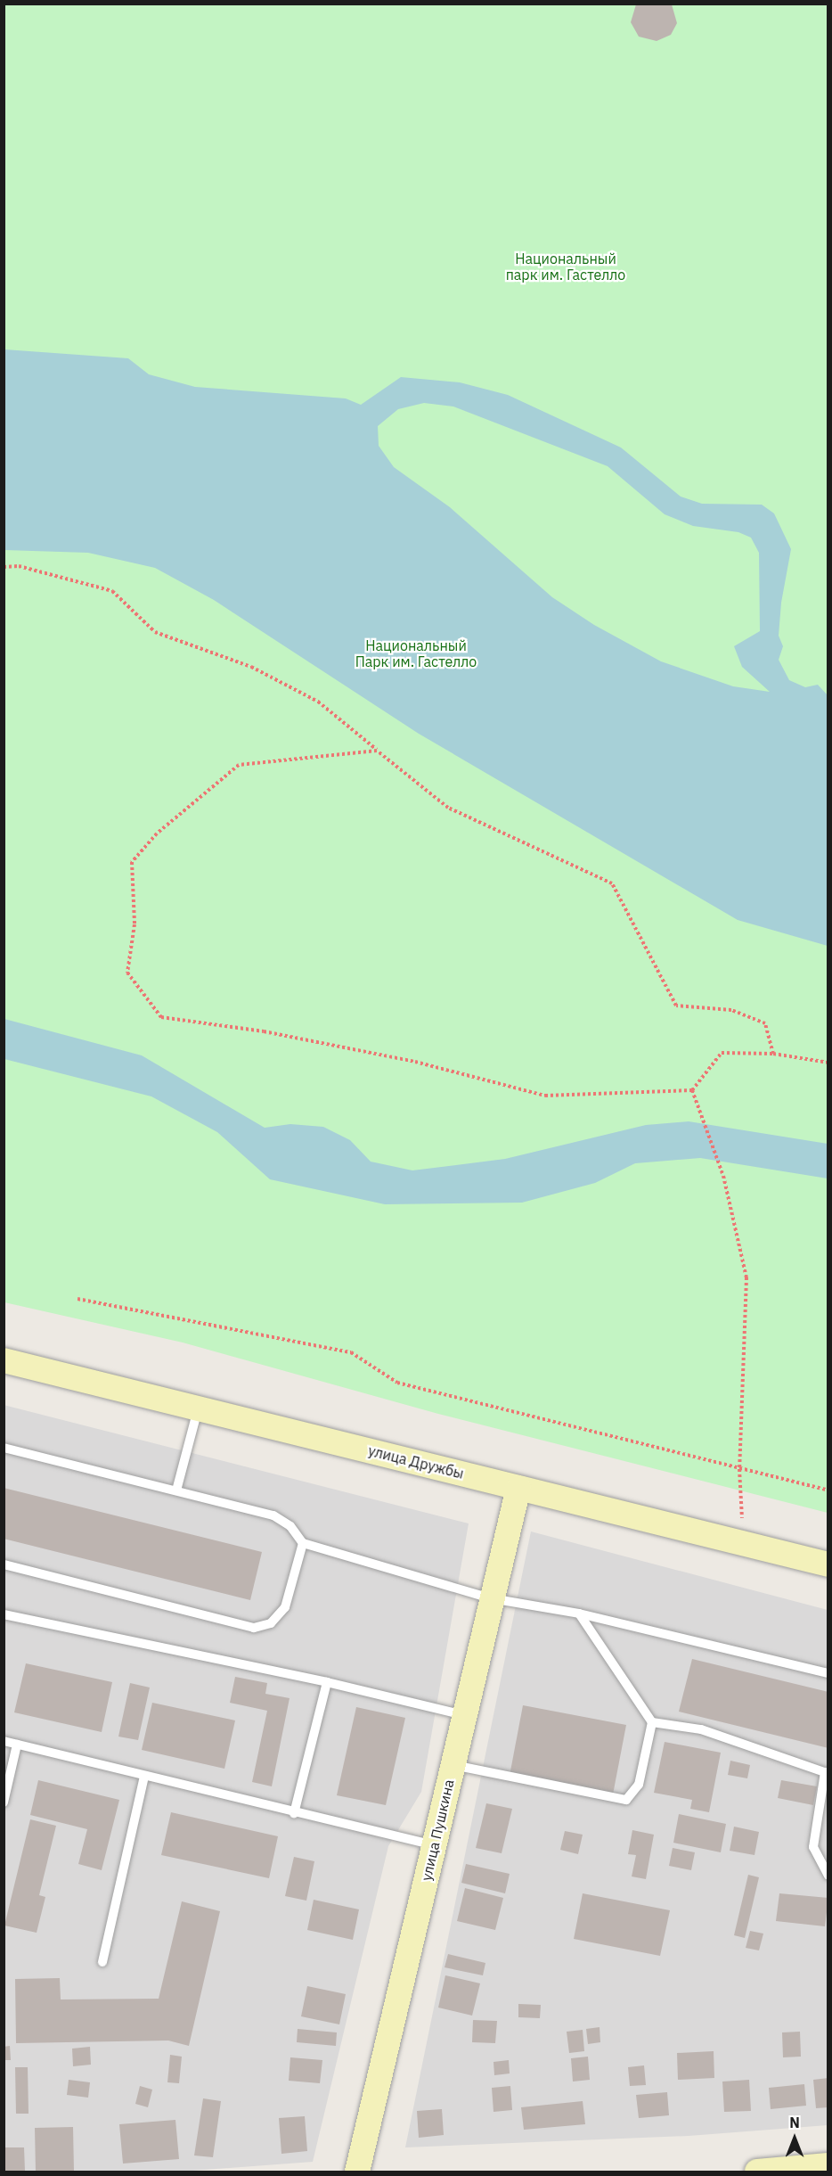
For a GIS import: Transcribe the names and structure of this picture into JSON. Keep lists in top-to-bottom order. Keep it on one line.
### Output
{"streets":{"main road":["улица Дружбы","улица Пушкина"]},"crossings":[["улица Дружбы","улица Пушкина"]],"parks":["Национальный парк им. Гастелло","Национальный Парк им. Гастелло"],"north":"top"}
